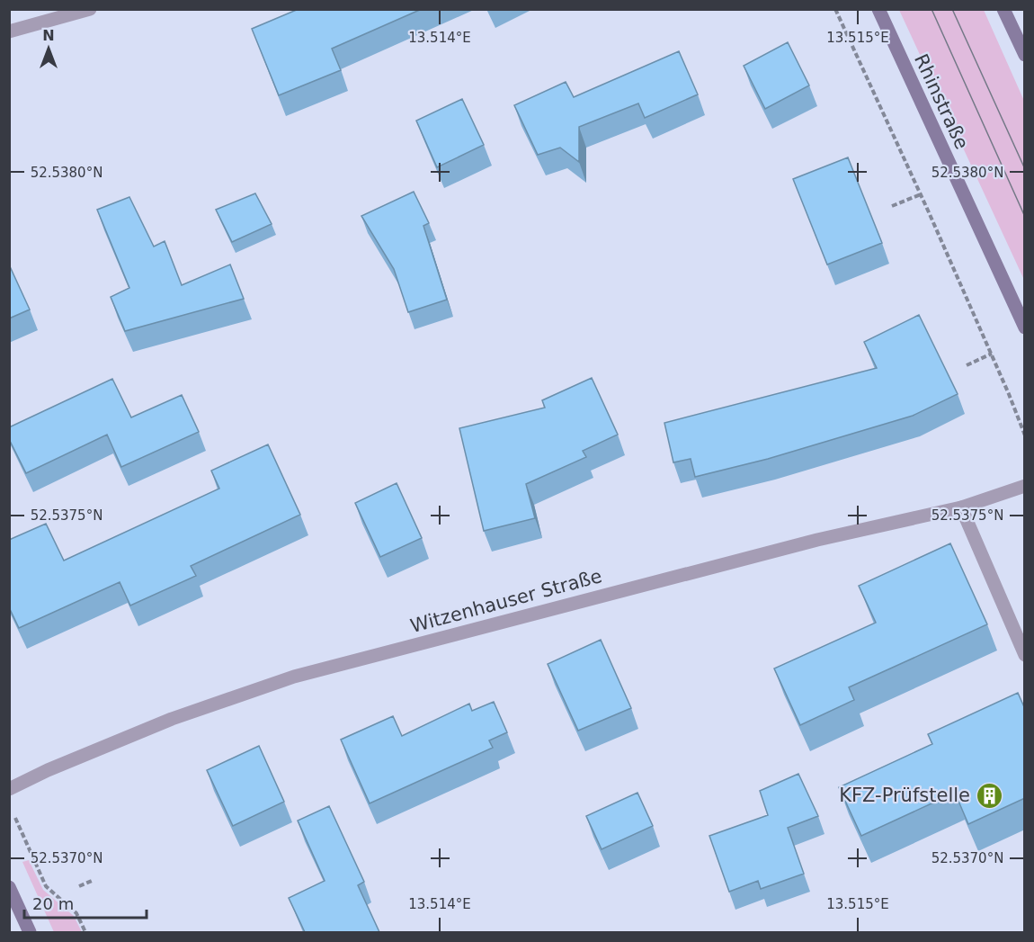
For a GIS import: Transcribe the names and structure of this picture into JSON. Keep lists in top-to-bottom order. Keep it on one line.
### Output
{"streets":{"main road":["Rhinstraße"],"street":["Witzenhauser Straße"]},"places":{"building":["KFZ-Prüfstelle"]},"scale_bar":"20 m","north":"top","coordinates":["13.514°E","13.515°E","52.5380°N","52.5375°N","52.5370°N"]}
